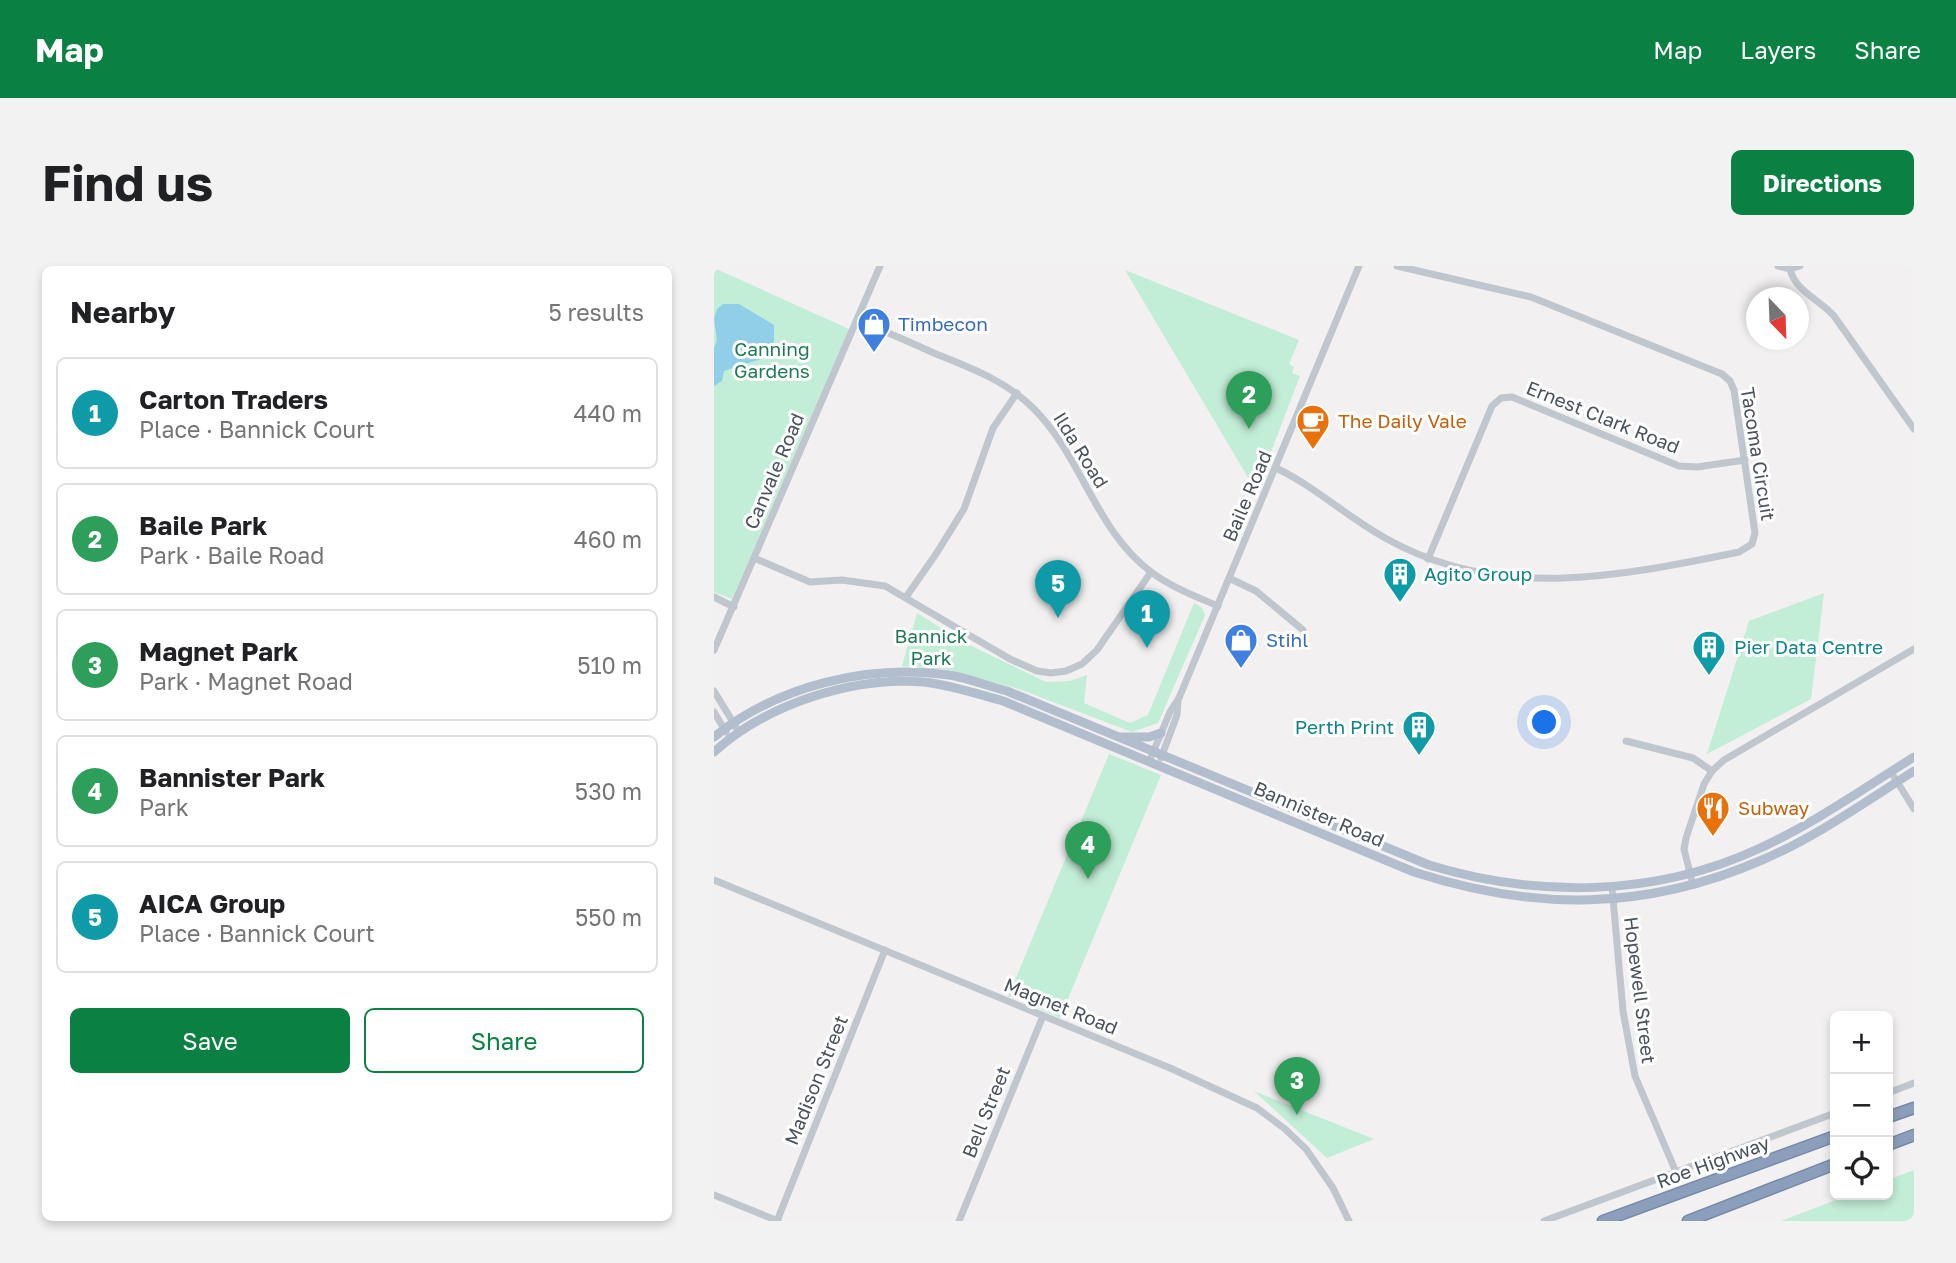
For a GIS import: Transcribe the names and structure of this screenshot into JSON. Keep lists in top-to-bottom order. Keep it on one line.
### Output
{"streets":{"highway":["Roe Highway"],"main road":["Bannister Road"],"street":["Ernest Clark Road","Ilda Road","Tacoma Circuit","Canvale Road","Baile Road","Hopewell Street","Magnet Road","Madison Street","Bell Street"]},"crossings":[["Ernest Clark Road","Tacoma Circuit"],["Ilda Road","Canvale Road"],["Ilda Road","Baile Road"],["Tacoma Circuit","Baile Road"],["Baile Road","Bannister Road"],["Bannister Road","Hopewell Street"],["Magnet Road","Madison Street"],["Magnet Road","Bell Street"]],"parks":["Canning Gardens","Bannick Park"],"places":{"shop":["Timbecon","Stihl"],"cafe":["The Daily Vale"],"building":["Agito Group","Pier Data Centre","Perth Print"],"restaurant":["Subway"]},"north":"bottom right","page":{"header":"Map","nav":["Map","Layers","Share"],"buttons":["Directions",["Save","Share"]],"title":"Find us","heading":["Nearby","5 results"],"list":[{"mark":"1","name":"Carton Traders","note":"Place · Bannick Court","value":"440 m"},{"mark":"2","name":"Baile Park","note":"Park · Baile Road","value":"460 m"},{"mark":"3","name":"Magnet Park","note":"Park · Magnet Road","value":"510 m"},{"mark":"4","name":"Bannister Park","note":"Park","value":"530 m"},{"mark":"5","name":"AICA Group","note":"Place · Bannick Court","value":"550 m"}],"pins":["2","5","1","4","3"],"map_buttons":["+","−"]}}
